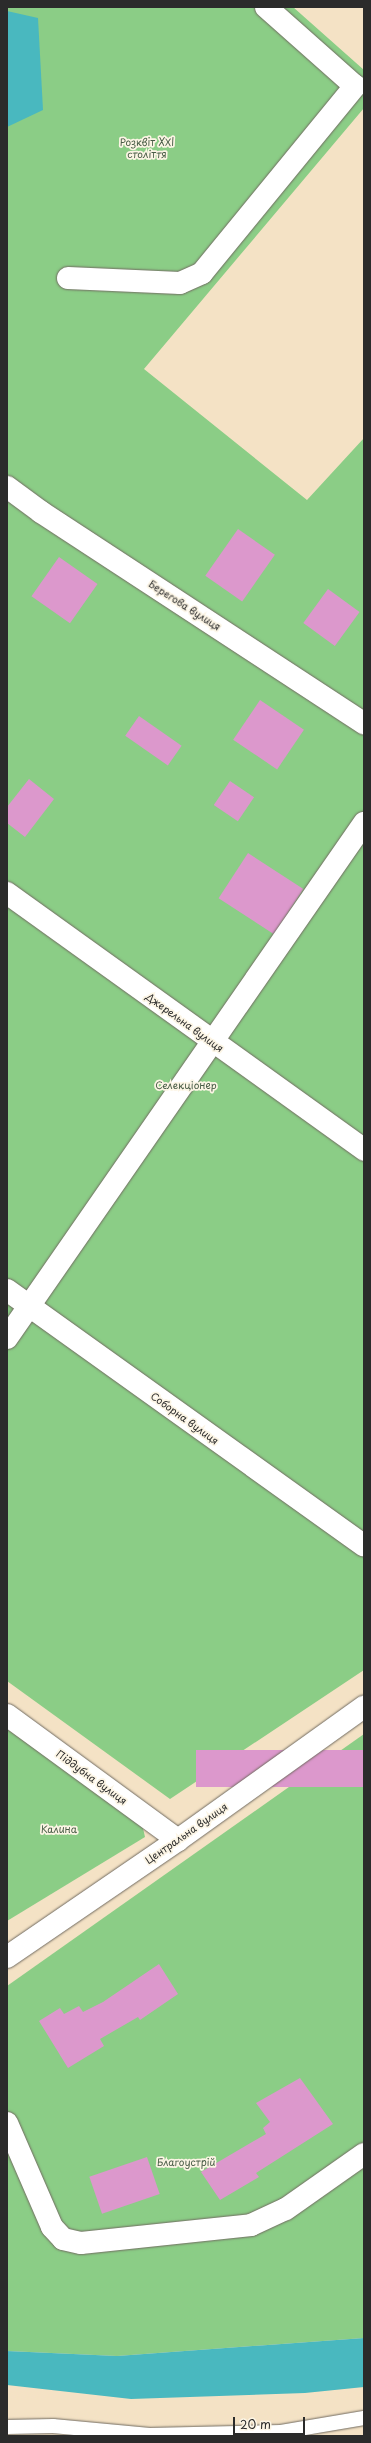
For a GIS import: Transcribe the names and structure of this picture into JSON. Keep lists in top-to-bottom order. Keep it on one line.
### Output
{"streets":{"street":["Берегова вулиця","Джерельна вулиця","Соборна вулиця","Піддубна вулиця","Центральна вулиця"]},"crossings":[["Піддубна вулиця","Центральна вулиця"]],"parks":["Розквіт XXI століття","Селекціонер","Калина","Благоустрій"],"scale_bar":"20 m"}
